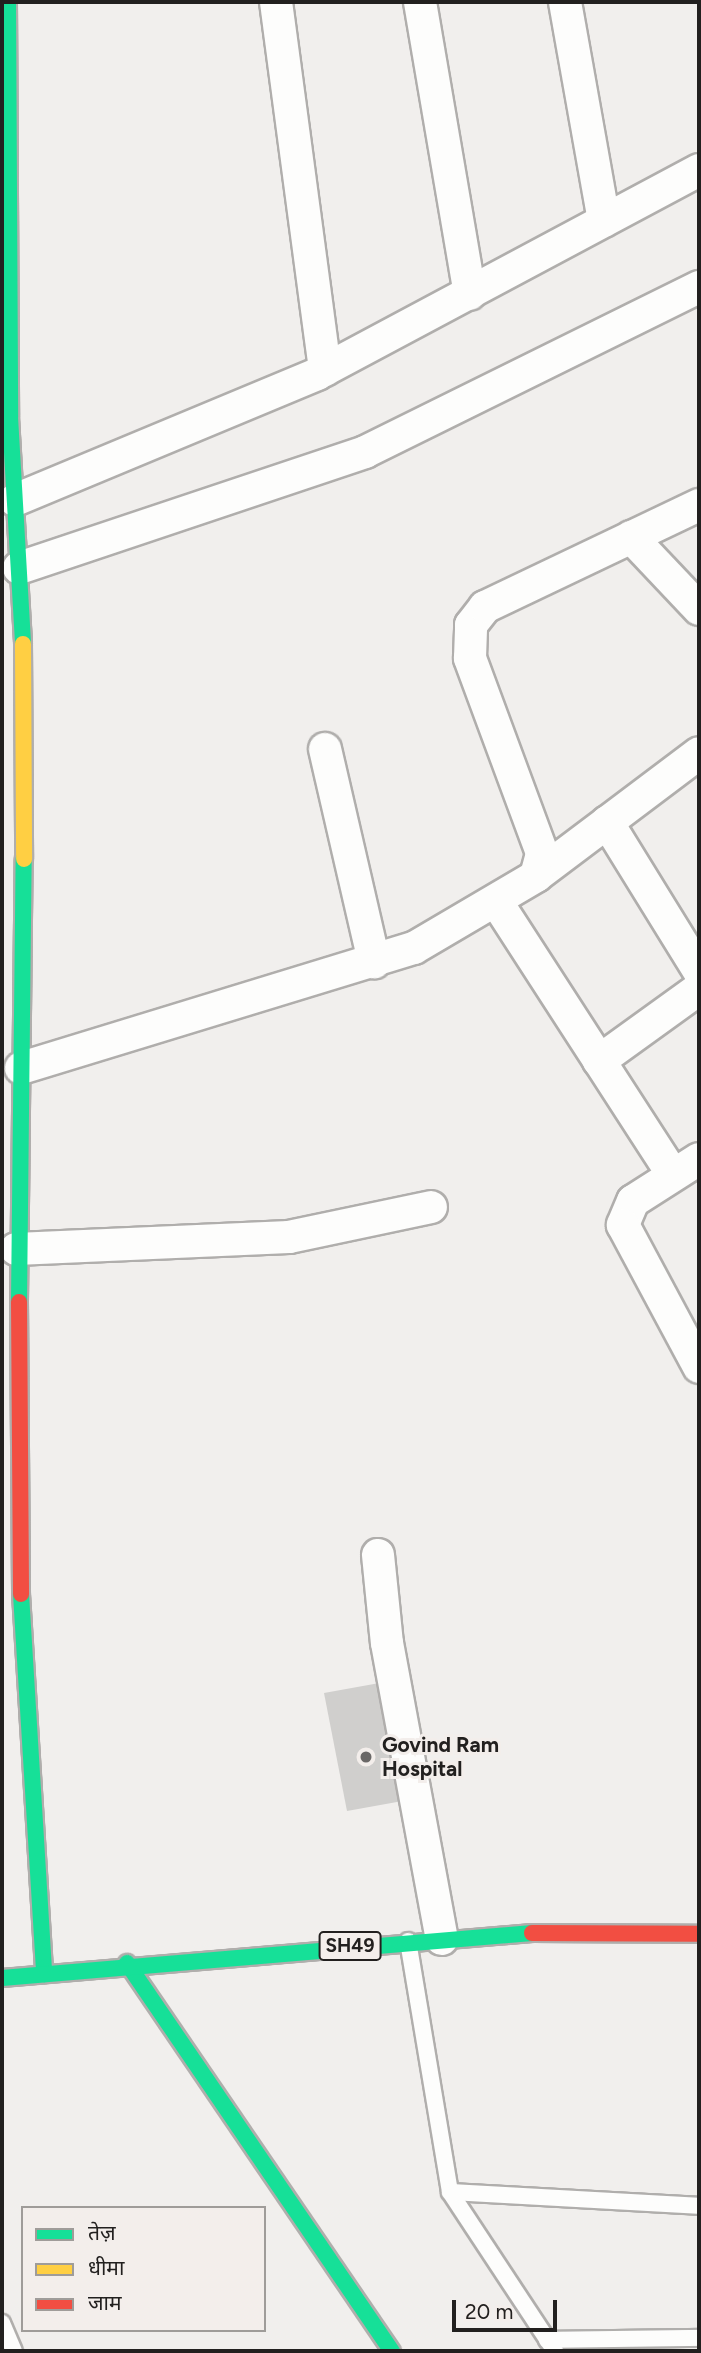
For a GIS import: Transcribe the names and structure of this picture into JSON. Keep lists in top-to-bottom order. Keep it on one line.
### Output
{"streets":{"street":["SH49"]},"places":["Govind Ram Hospital"],"legend":["तेज़","धीमा","जाम"],"scale_bar":"20 m"}
